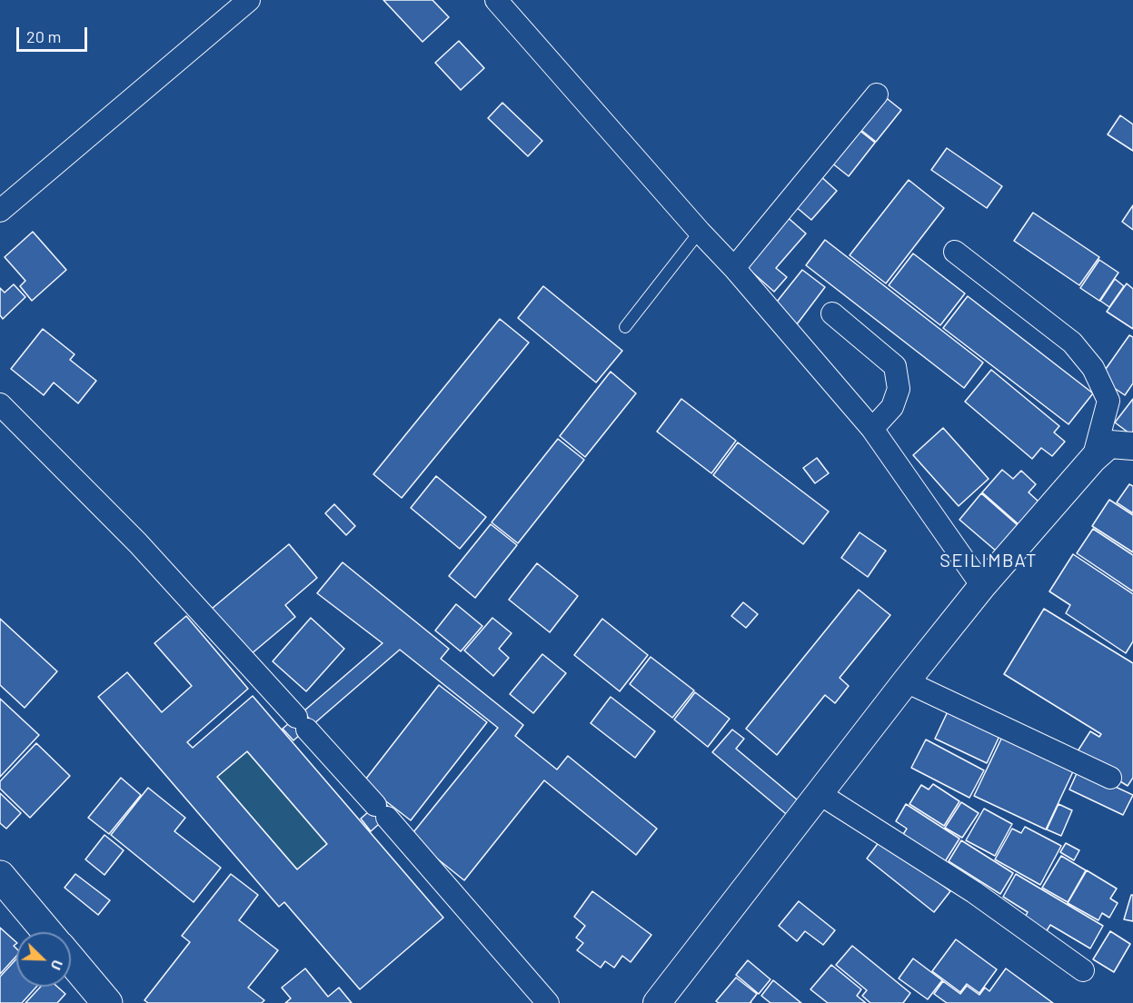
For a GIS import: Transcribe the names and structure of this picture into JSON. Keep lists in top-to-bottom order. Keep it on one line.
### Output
{"districts":["SEILIMBAT"],"scale_bar":"20 m","north":"bottom right"}
